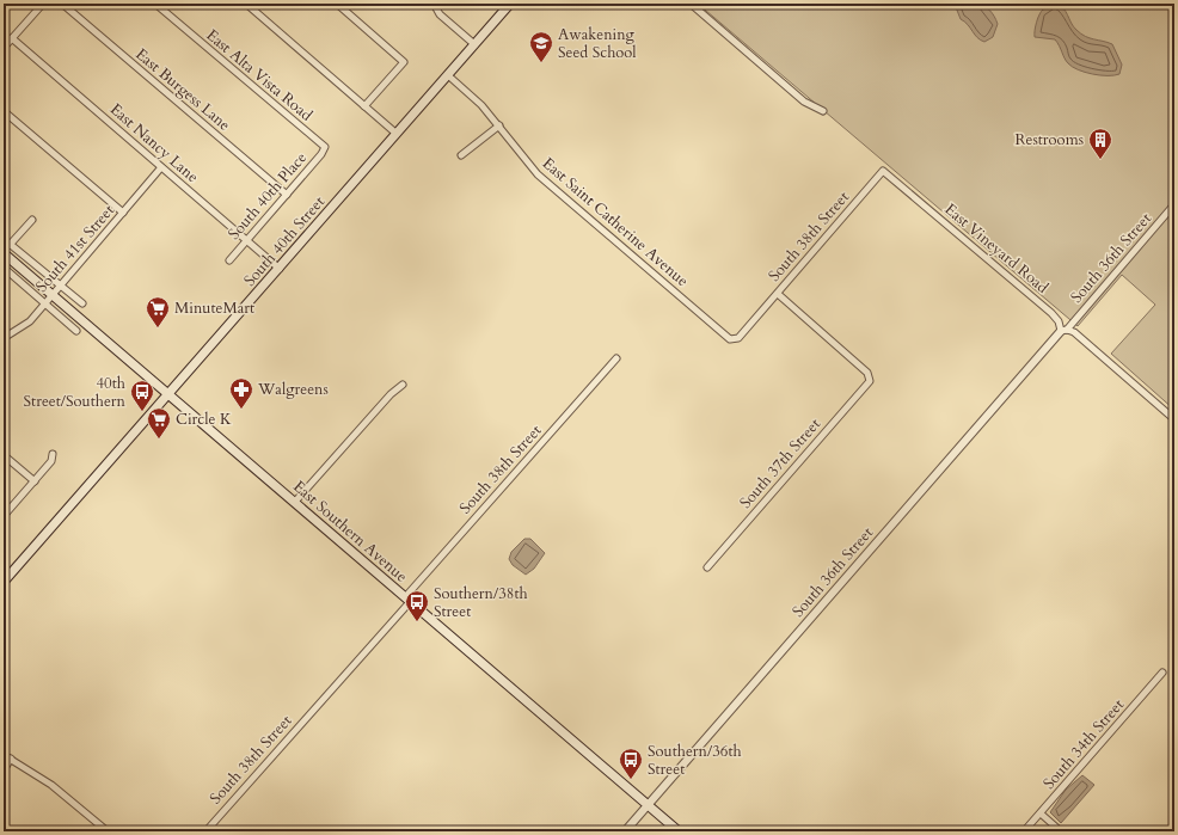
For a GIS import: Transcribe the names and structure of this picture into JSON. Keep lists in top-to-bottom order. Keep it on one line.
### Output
{"streets":{"main road":["South 40th Street","East Southern Avenue"],"street":["East Alta Vista Road","East Burgess Lane","East Nancy Lane","South 40th Place","East Saint Catherine Avenue","South 38th Street","South 41st Street","East Vineyard Road","South 36th Street","South 37th Street","South 34th Street"]},"crossings":[["East Alta Vista Road","South 40th Place"],["East Burgess Lane","South 40th Place"],["East Nancy Lane","South 40th Place"],["East Nancy Lane","South 40th Street"],["East Nancy Lane","South 41st Street"],["East Saint Catherine Avenue","South 38th Street"],["East Saint Catherine Avenue","South 40th Street"],["South 38th Street","East Vineyard Road"],["South 38th Street","South 37th Street"],["South 38th Street","East Southern Avenue"],["South 40th Street","East Southern Avenue"],["South 41st Street","East Southern Avenue"],["East Vineyard Road","South 36th Street"],["South 36th Street","East Southern Avenue"]],"places":{"school or university":["Awakening Seed School"],"building":["Restrooms"],"supermarket":["MinuteMart","Circle K"],"pharmacy":["Walgreens"],"bus stop":["40th Street/Southern","Southern/38th Street","Southern/36th Street"]}}
